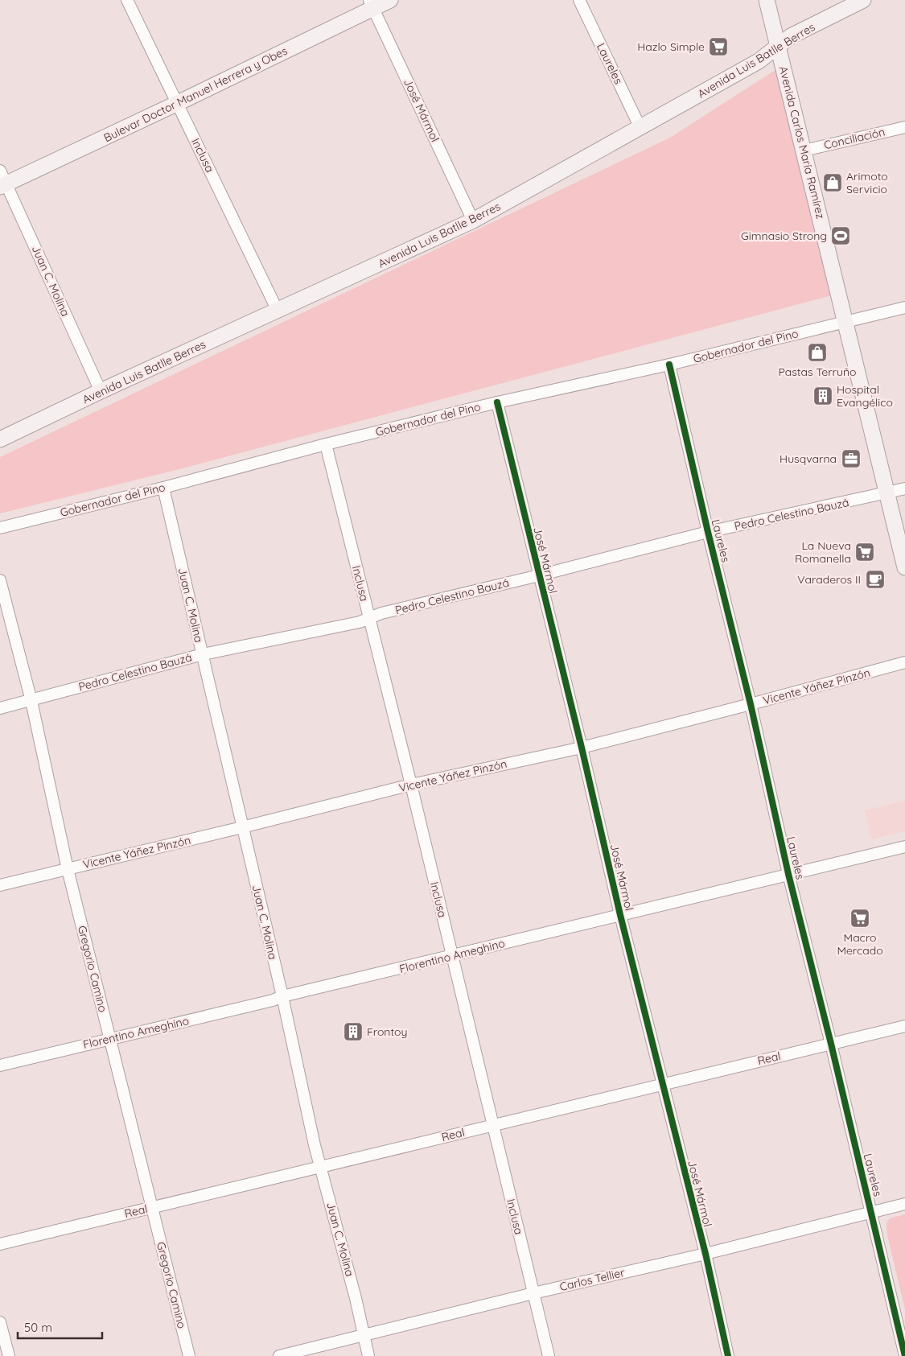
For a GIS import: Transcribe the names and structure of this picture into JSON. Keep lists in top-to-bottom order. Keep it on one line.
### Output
{"streets":{"main road":["Avenida Luis Batlle Berres","Bulevar Doctor Manuel Herrera y Obes","Avenida Carlos María Ramírez"],"street":["Laureles","José Mármol","Conciliación","Inclusa","Juan C. Molina","Gobernador del Pino","Pedro Celestino Bauzá","Vicente Yáñez Pinzón","Florentino Ameghino","Gregorio Camino","Real","Carlos Tellier"]},"crossings":[["Avenida Luis Batlle Berres","Laureles"],["Avenida Luis Batlle Berres","José Mármol"],["Avenida Luis Batlle Berres","Avenida Carlos María Ramírez"],["Avenida Luis Batlle Berres","Inclusa"],["Avenida Luis Batlle Berres","Juan C. Molina"],["Laureles","Gobernador del Pino"],["Laureles","Pedro Celestino Bauzá"],["Laureles","Vicente Yáñez Pinzón"],["Laureles","Florentino Ameghino"],["Laureles","Real"],["Laureles","Carlos Tellier"],["Bulevar Doctor Manuel Herrera y Obes","José Mármol"],["Bulevar Doctor Manuel Herrera y Obes","Inclusa"],["Bulevar Doctor Manuel Herrera y Obes","Juan C. Molina"],["José Mármol","Gobernador del Pino"],["José Mármol","Pedro Celestino Bauzá"],["José Mármol","Vicente Yáñez Pinzón"],["José Mármol","Florentino Ameghino"],["José Mármol","Real"],["José Mármol","Carlos Tellier"],["Conciliación","Avenida Carlos María Ramírez"],["Avenida Carlos María Ramírez","Gobernador del Pino"],["Avenida Carlos María Ramírez","Pedro Celestino Bauzá"],["Inclusa","Gobernador del Pino"],["Inclusa","Pedro Celestino Bauzá"],["Inclusa","Vicente Yáñez Pinzón"],["Inclusa","Florentino Ameghino"],["Inclusa","Real"],["Inclusa","Carlos Tellier"],["Juan C. Molina","Gobernador del Pino"],["Juan C. Molina","Pedro Celestino Bauzá"],["Juan C. Molina","Vicente Yáñez Pinzón"],["Juan C. Molina","Florentino Ameghino"],["Juan C. Molina","Real"],["Juan C. Molina","Carlos Tellier"],["Pedro Celestino Bauzá","Gregorio Camino"],["Vicente Yáñez Pinzón","Gregorio Camino"],["Florentino Ameghino","Gregorio Camino"],["Gregorio Camino","Real"]],"places":{"supermarket":["Hazlo Simple","La Nueva Romanella","Macro Mercado"],"shop":["Arimoto Servicio","Pastas Terruño"],"sports":["Gimnasio Strong"],"building":["Hospital Evangélico","Frontoy"],"office":["Husqvarna"],"cafe":["Varaderos II"]},"scale_bar":"50 m"}
